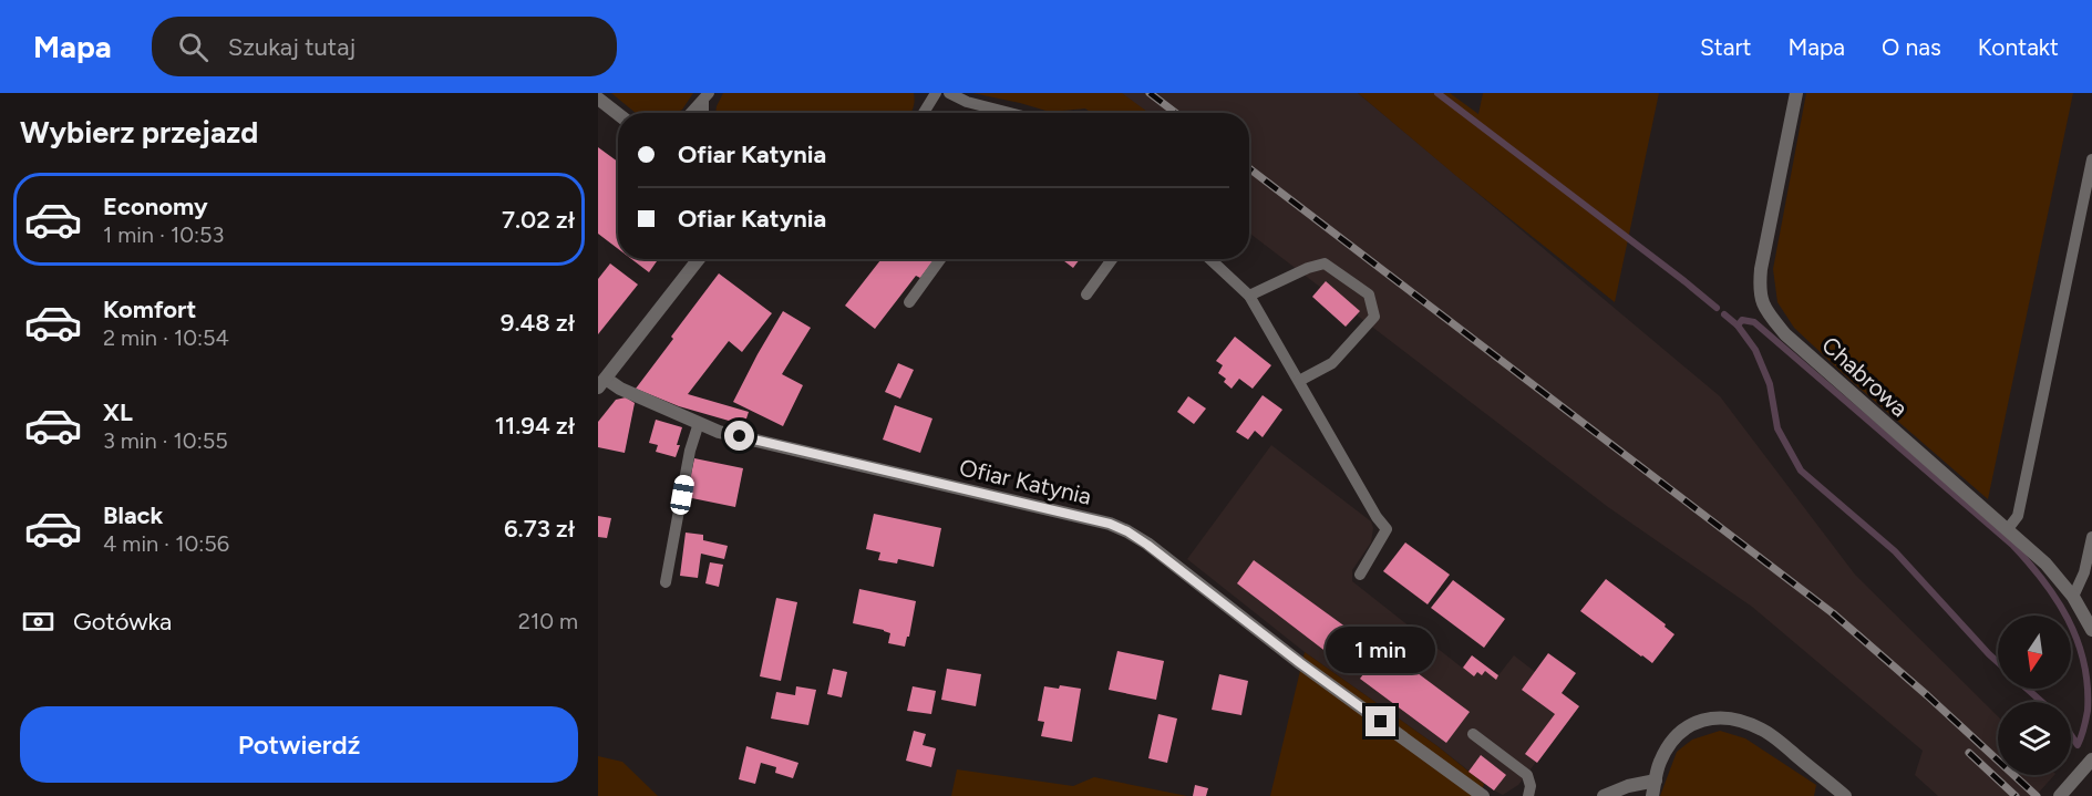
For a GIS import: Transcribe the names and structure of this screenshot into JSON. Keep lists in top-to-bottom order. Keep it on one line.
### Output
{"streets":{"street":["Chabrowa","Ofiar Katynia"]},"north":"bottom","page":{"header":"Mapa","search":"Szukaj tutaj","nav":["Start","Mapa","O nas","Kontakt"],"heading":"Wybierz przejazd","banner":["Ofiar Katynia","Ofiar Katynia"],"list":[{"name":"Economy","note":"1 min · 10:53","value":"7.02 zł"},{"name":"Komfort","note":"2 min · 10:54","value":"9.48 zł"},{"name":"XL","note":"3 min · 10:55","value":"11.94 zł"},{"name":"Black","note":"4 min · 10:56","value":"6.73 zł"}],"pay":["Gotówka","210 m"],"bubble":"1 min","buttons":"Potwierdź"}}
